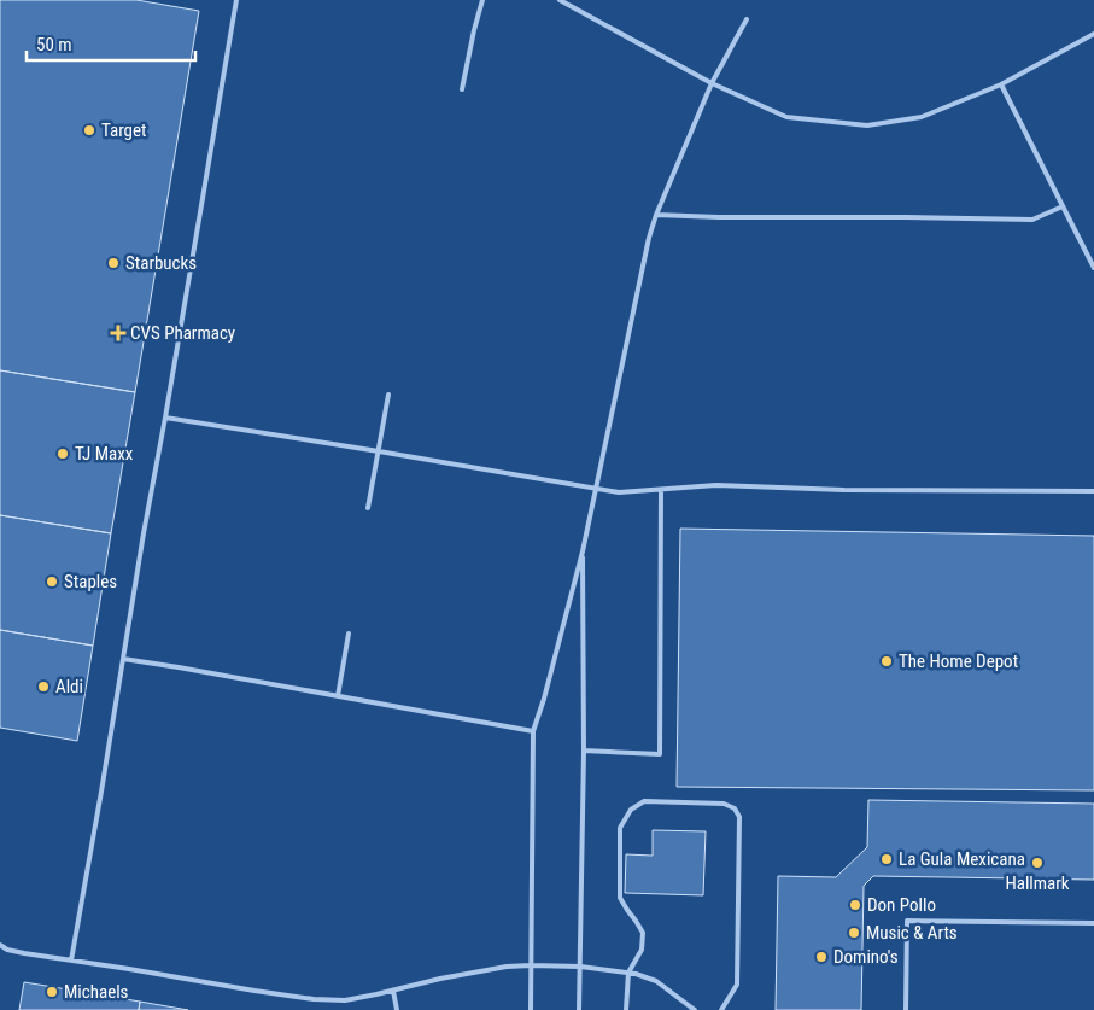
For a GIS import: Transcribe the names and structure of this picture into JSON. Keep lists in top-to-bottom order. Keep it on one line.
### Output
{"places":{"other":["Target","Starbucks","TJ Maxx","Staples","The Home Depot","Aldi","La Gula Mexicana","Hallmark","Don Pollo","Music & Arts","Domino's","Michaels"],"health":["CVS Pharmacy"]},"scale_bar":"50 m"}
